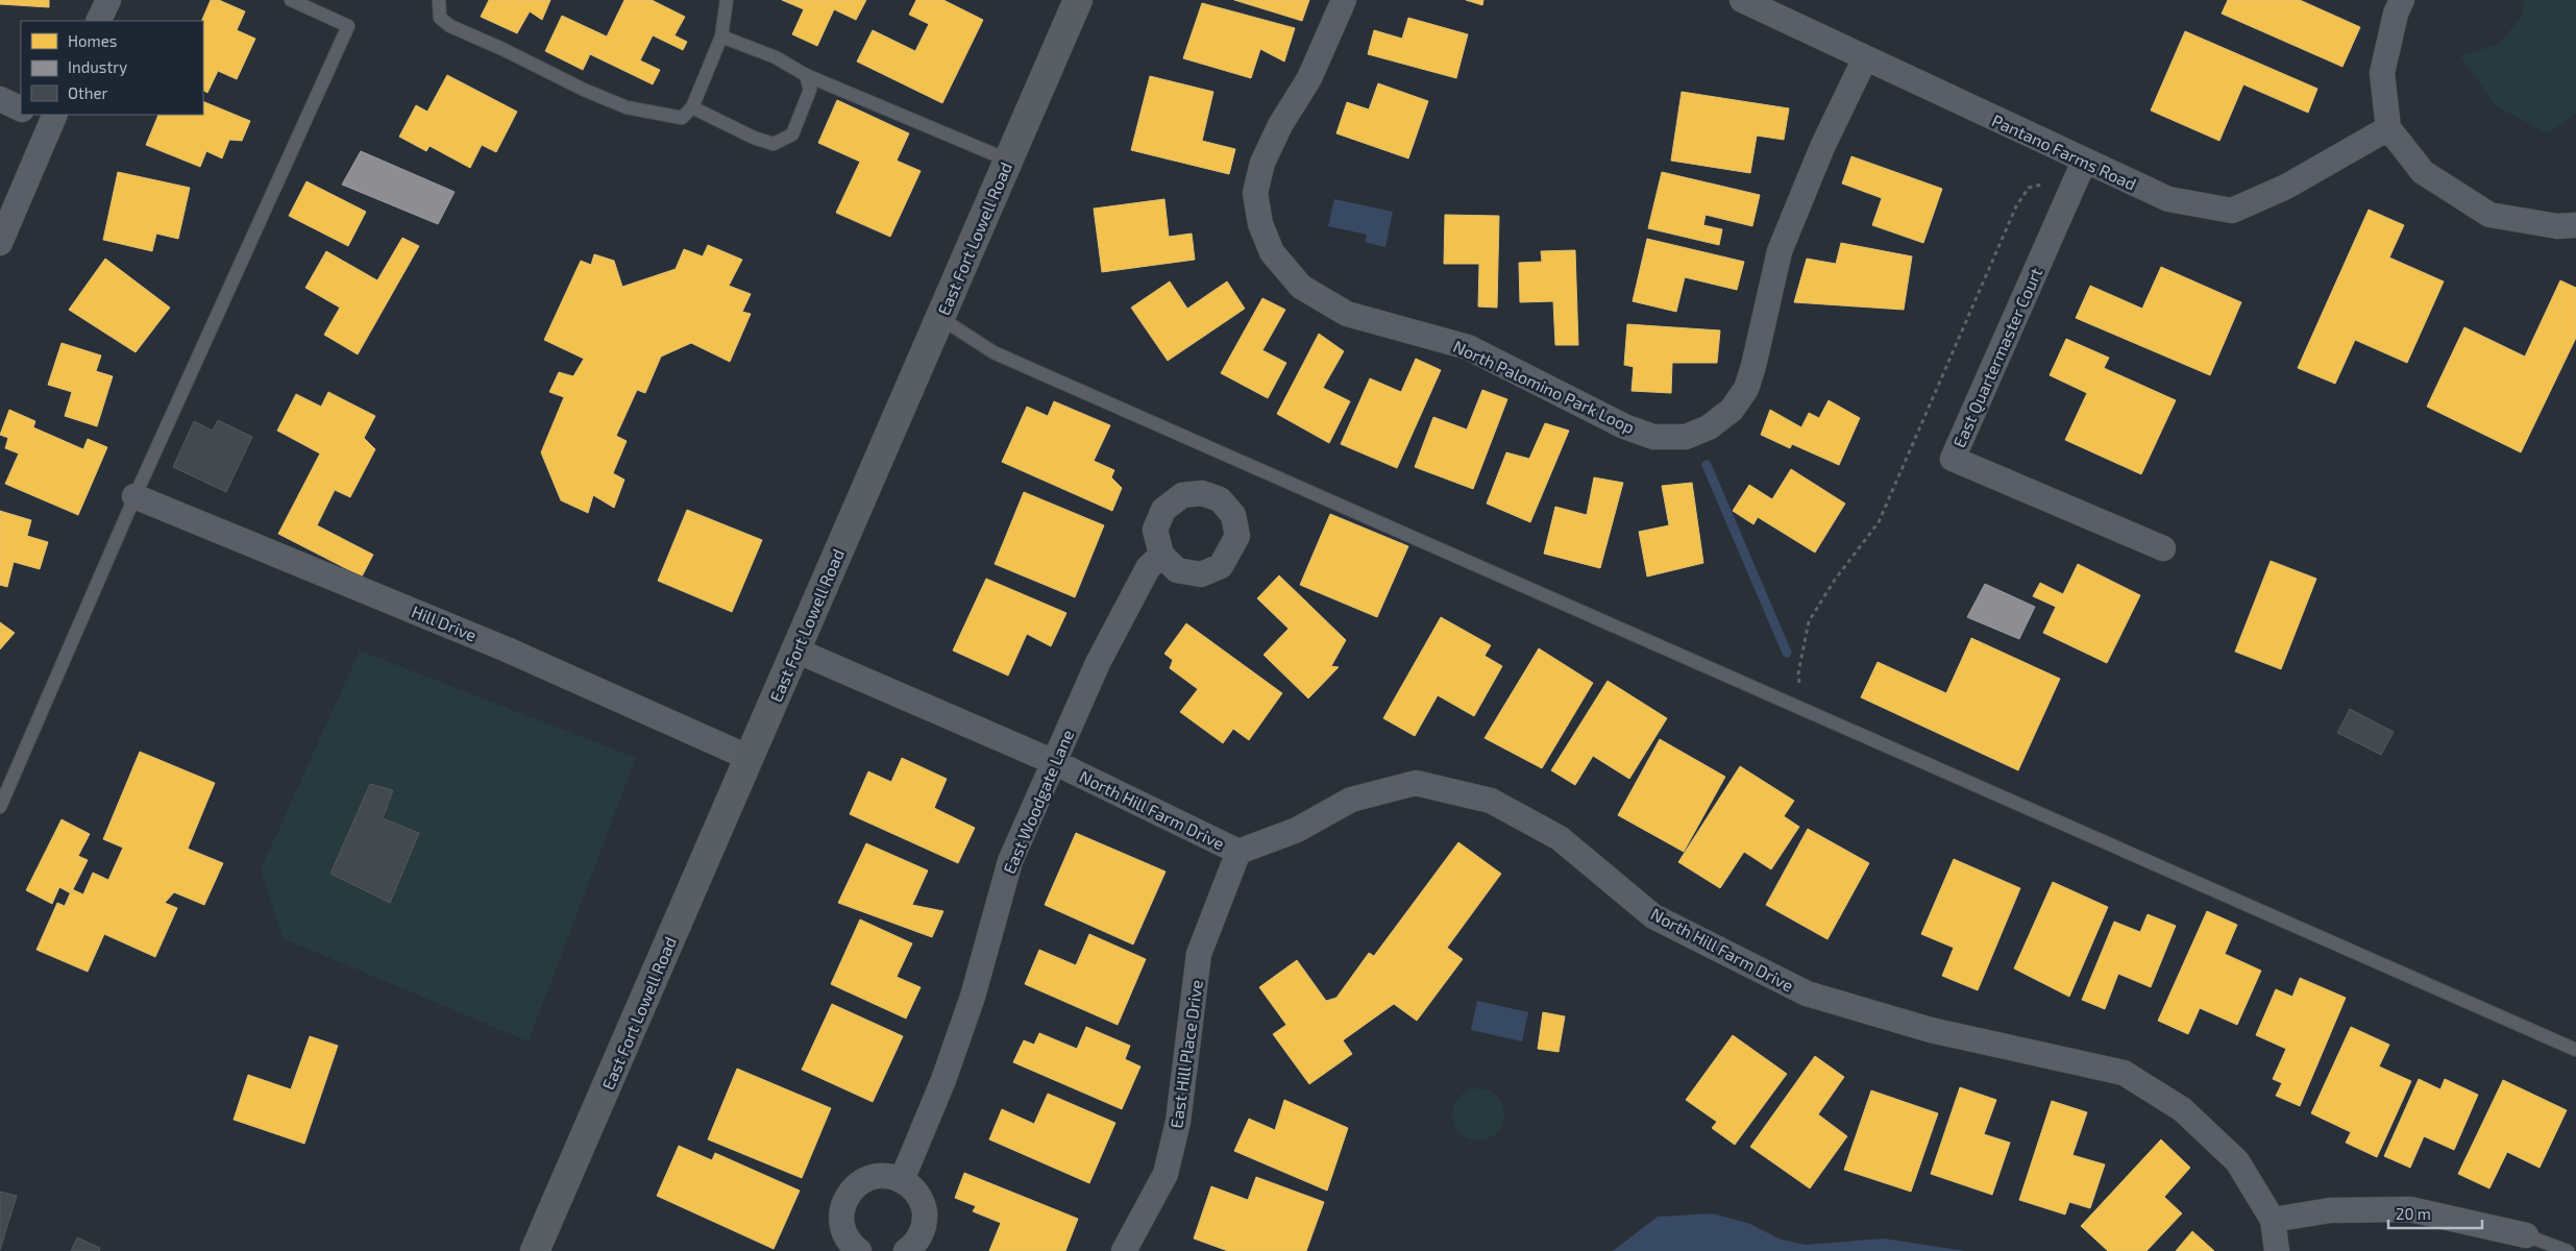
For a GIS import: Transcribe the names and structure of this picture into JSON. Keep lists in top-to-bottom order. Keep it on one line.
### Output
{"streets":{"street":["Pantano Farms Road","East Fort Lowell Road","East Quartermaster Court","North Palomino Park Loop","Hill Drive","East Woodgate Lane","North Hill Farm Drive","East Hill Place Drive"]},"crossings":[["Pantano Farms Road","East Quartermaster Court"],["Pantano Farms Road","North Palomino Park Loop"],["East Fort Lowell Road","Hill Drive"],["East Fort Lowell Road","North Hill Farm Drive"],["East Woodgate Lane","North Hill Farm Drive"],["North Hill Farm Drive","East Hill Place Drive"]],"legend":["Homes","Industry","Other"],"scale_bar":"20 m"}
